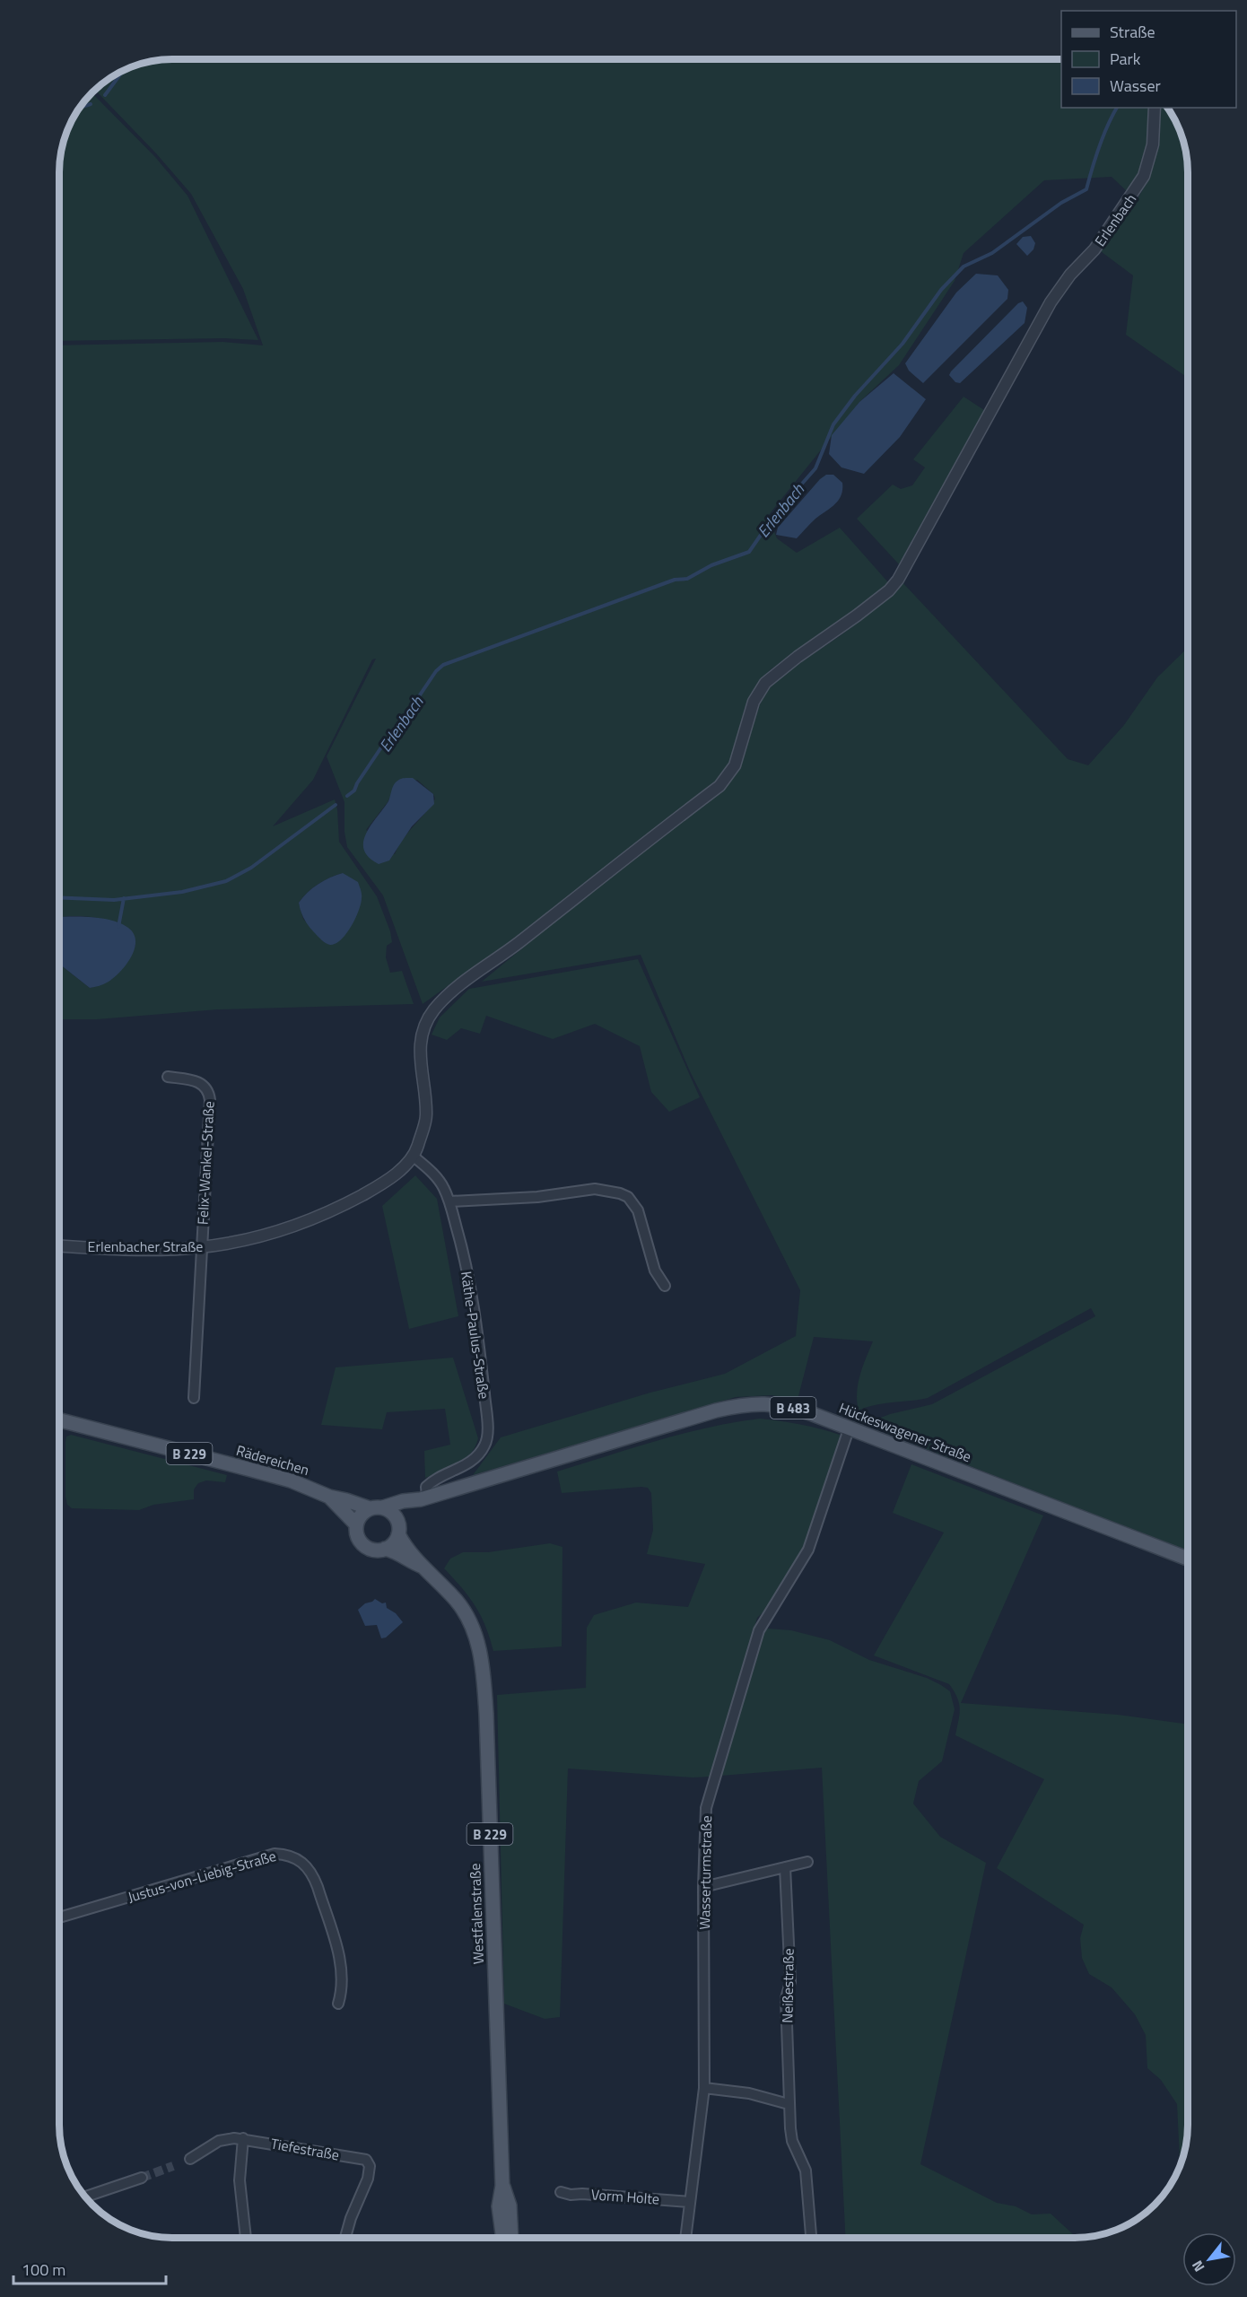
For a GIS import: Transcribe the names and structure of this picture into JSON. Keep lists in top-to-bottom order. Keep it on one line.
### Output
{"streets":{"main road":["B 483","Hückeswagener Straße","B 229","Rädereichen","Westfalenstraße"],"street":["Erlenbach","Felix-Wankel-Straße","Erlenbacher Straße","Käthe-Paulus-Straße","Wasserturmstraße","Justus-von-Liebig-Straße","Neißestraße","Tiefestraße","Vorm Holte"]},"crossings":[["Erlenbach","Erlenbacher Straße"],["Erlenbach","Käthe-Paulus-Straße"],["Felix-Wankel-Straße","Erlenbacher Straße"],["Erlenbacher Straße","Käthe-Paulus-Straße"],["Käthe-Paulus-Straße","Hückeswagener Straße"],["Hückeswagener Straße","Rädereichen"],["Hückeswagener Straße","Wasserturmstraße"],["Hückeswagener Straße","Westfalenstraße"],["Rädereichen","Westfalenstraße"],["Wasserturmstraße","Vorm Holte"]],"water":["Erlenbach"],"legend":["Straße","Park","Wasser"],"scale_bar":"100 m","north":"bottom left"}
